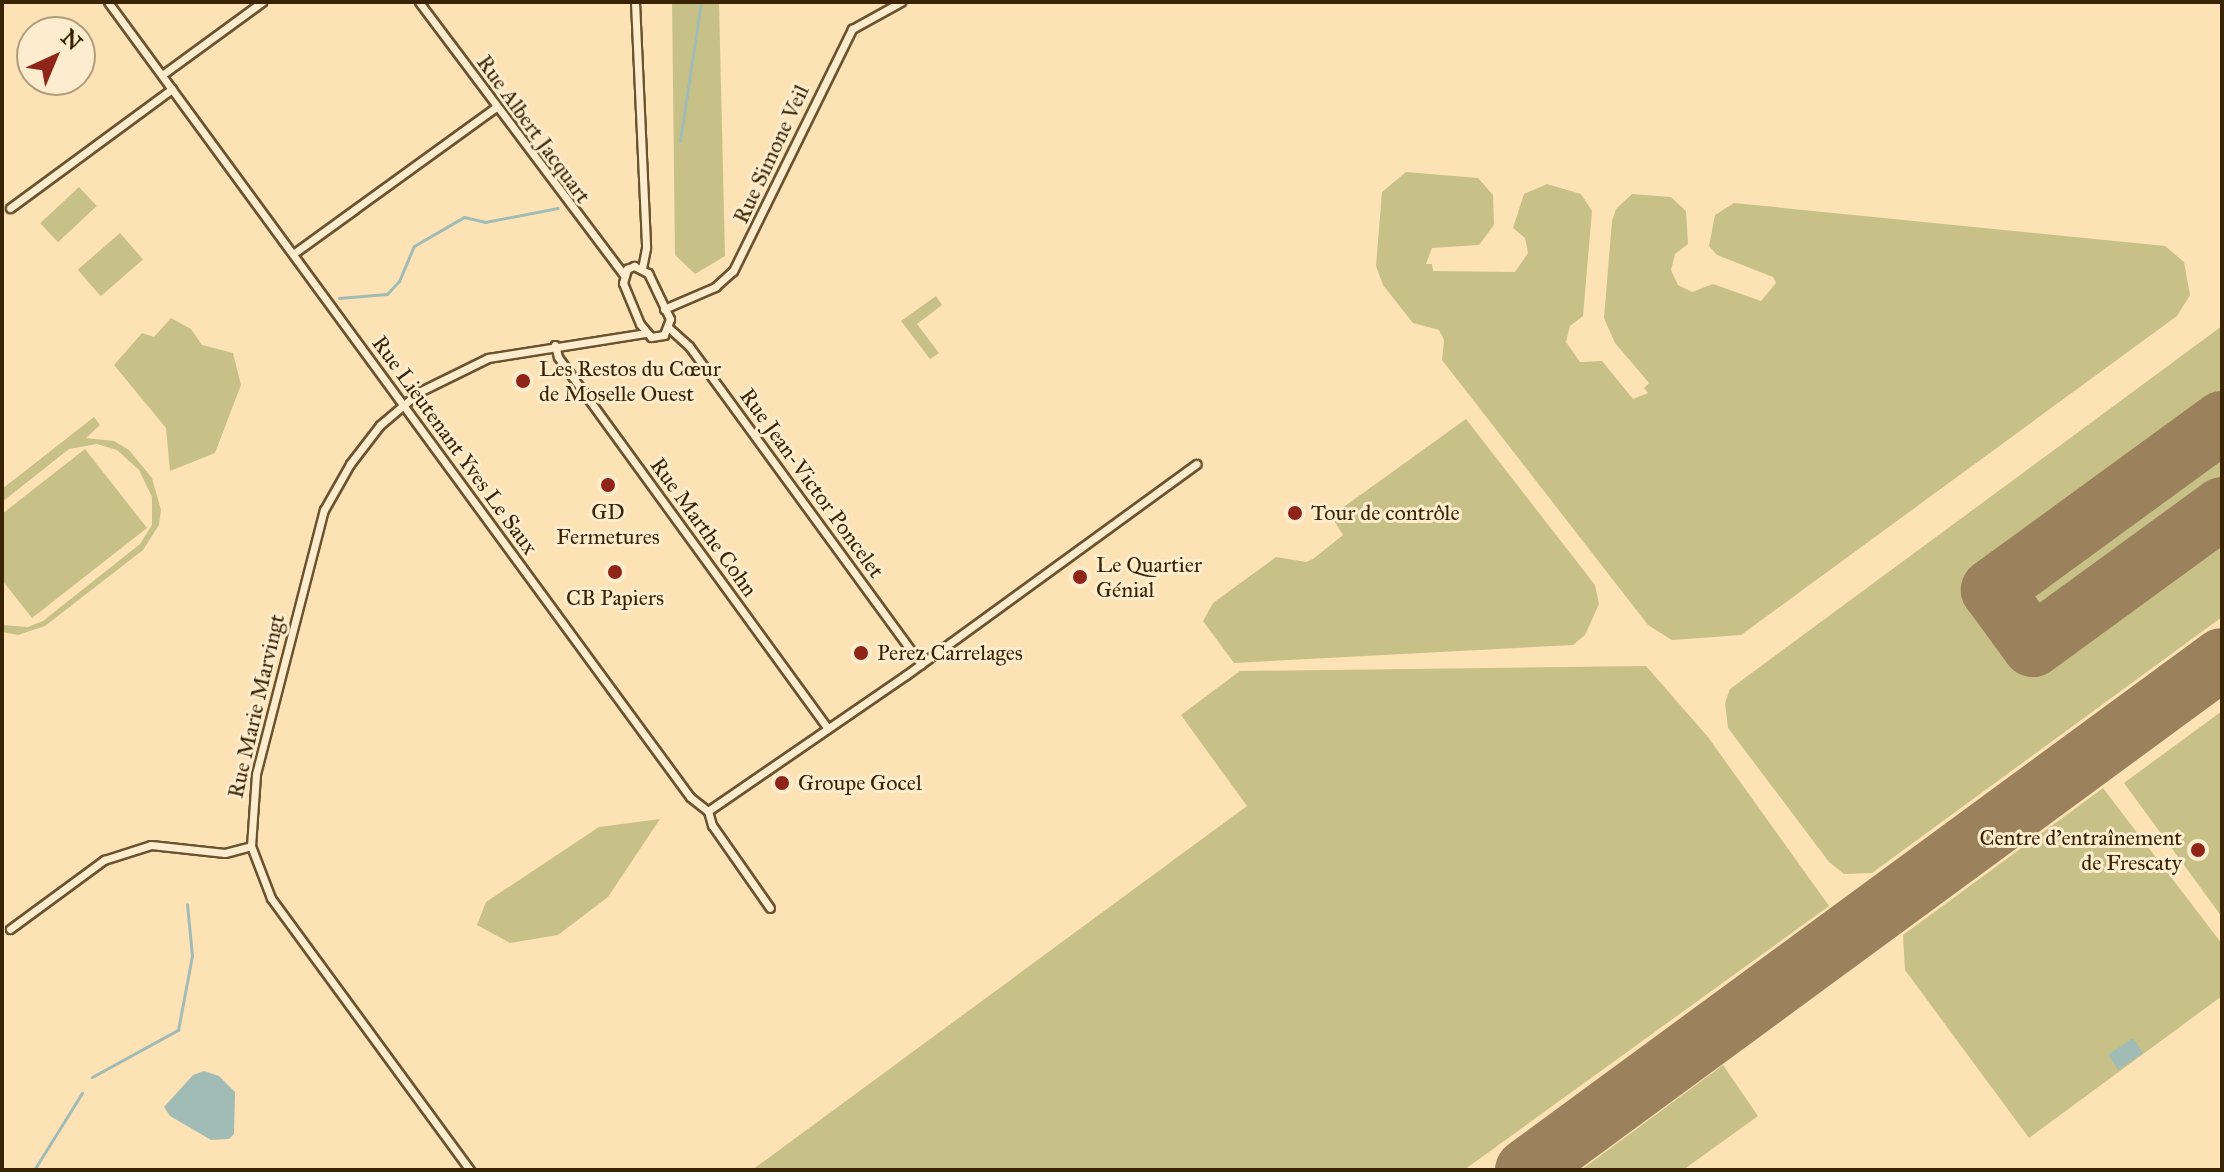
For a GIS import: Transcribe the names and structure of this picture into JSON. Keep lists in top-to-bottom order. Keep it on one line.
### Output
{"streets":{"street":["Rue Albert Jacquart","Rue Simone Veil","Rue Lieutenant Yves Le Saux","Rue Jean-Victor Poncelet","Rue Marthe Cohn","Rue Marie Marvingt"]},"crossings":[["Rue Lieutenant Yves Le Saux","Rue Marie Marvingt"]],"places":["Les Restos du Cœur de Moselle Ouest","GD Fermetures","Tour de contrôle","CB Papiers","Le Quartier Génial","Perez Carrelages","Groupe Gocel","Centre d'entraînement de Frescaty"],"north":"top right"}
